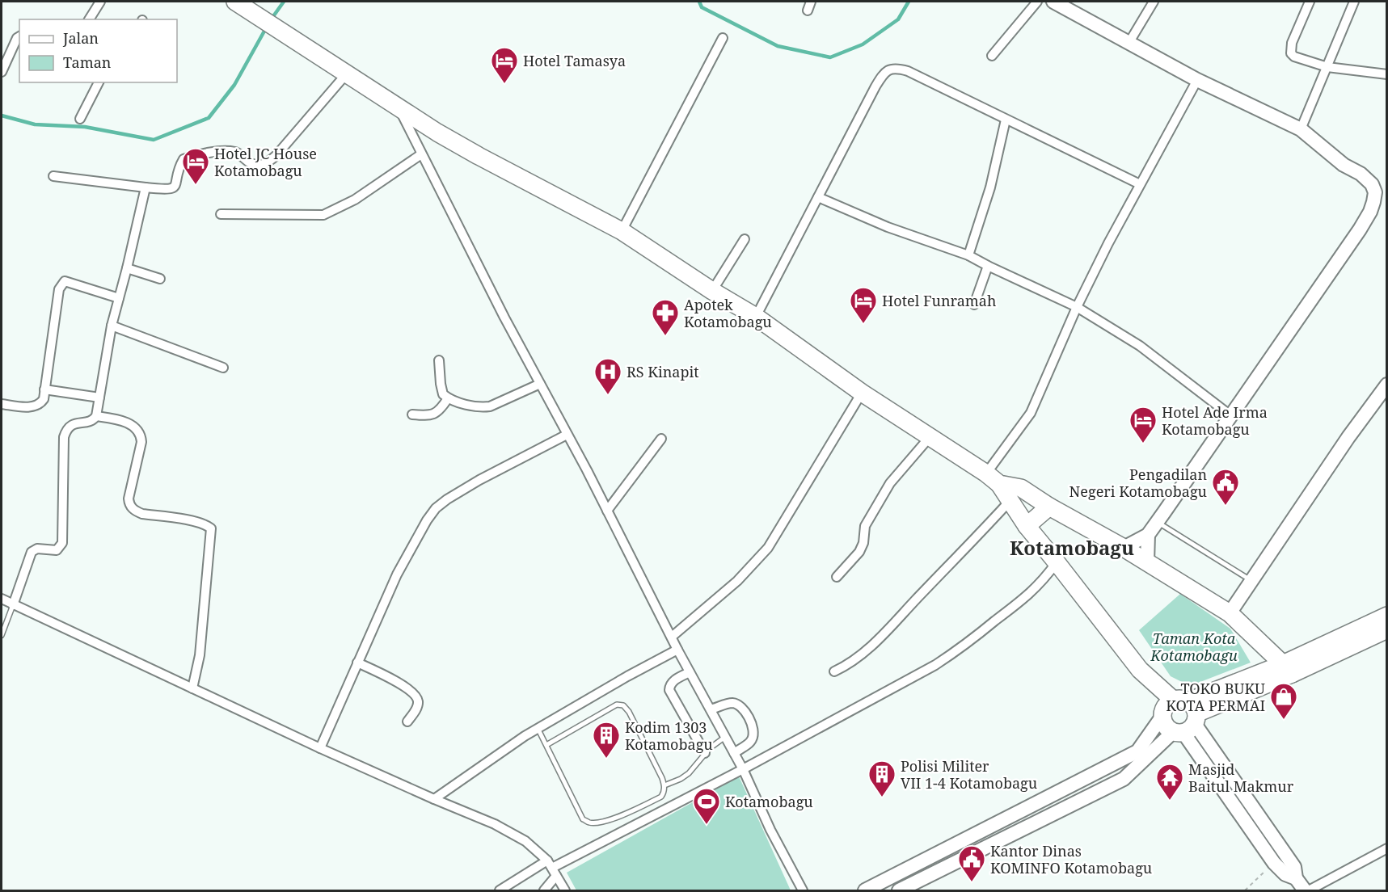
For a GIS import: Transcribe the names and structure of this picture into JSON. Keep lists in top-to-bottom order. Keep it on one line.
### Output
{"districts":["Kotamobagu"],"parks":["Taman Kota Kotamobagu"],"places":{"hotel":["Hotel Tamasya","Hotel JC House Kotamobagu","Hotel Funramah","Hotel Ade Irma Kotamobagu"],"pharmacy":["Apotek Kotamobagu"],"hospital":["RS Kinapit"],"public building":["Pengadilan Negeri Kotamobagu","Kantor Dinas KOMINFO Kotamobagu"],"shop":["TOKO BUKU KOTA PERMAI"],"building":["Kodim 1303 Kotamobagu","Polisi Militer VII 1-4 Kotamobagu"],"temple":["Masjid Baitul Makmur"],"sports":["Kotamobagu"]},"legend":["Jalan","Taman"]}
